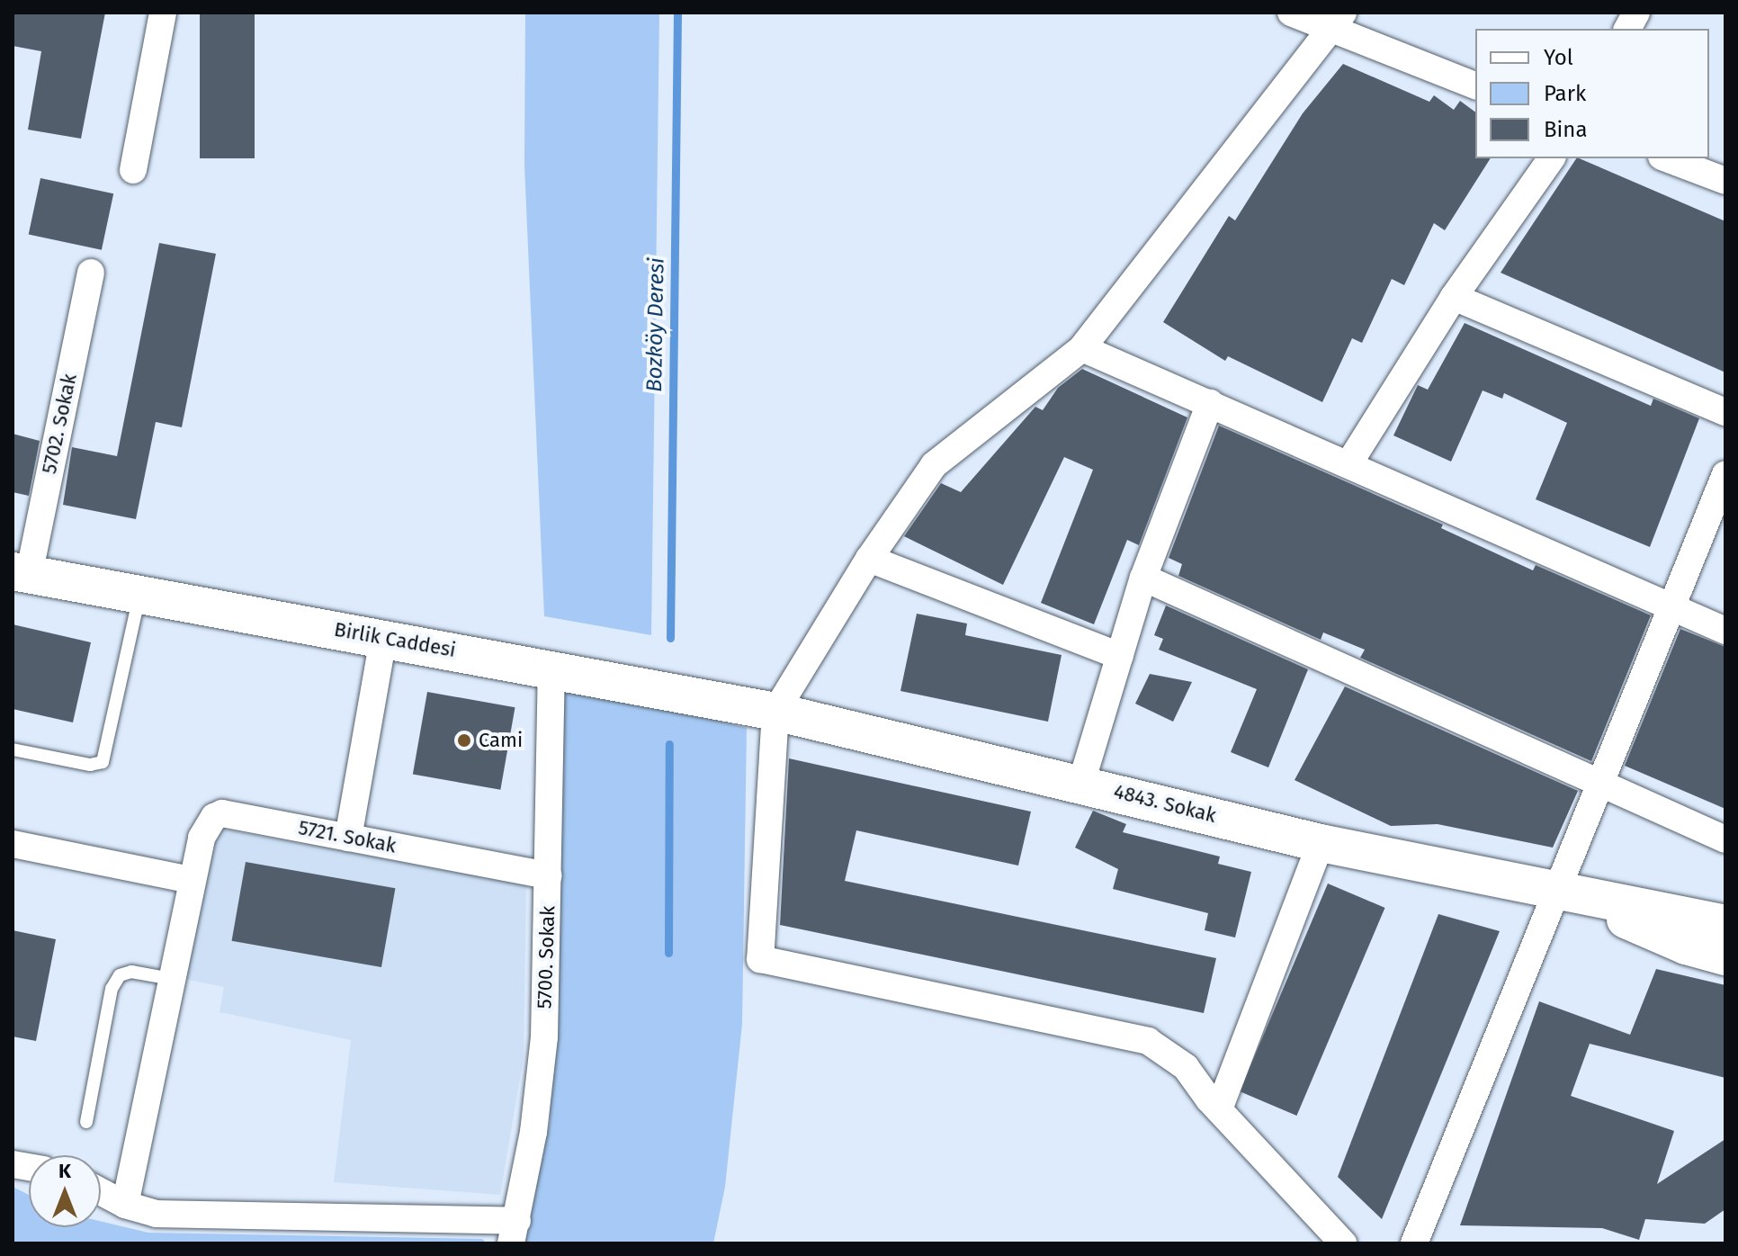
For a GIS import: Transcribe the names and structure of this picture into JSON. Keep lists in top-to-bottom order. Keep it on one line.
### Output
{"streets":{"street":["5702. Sokak","Birlik Caddesi","4843. Sokak","5721. Sokak","5700. Sokak"]},"crossings":[["5702. Sokak","Birlik Caddesi"],["Birlik Caddesi","4843. Sokak"],["Birlik Caddesi","5700. Sokak"],["5721. Sokak","5700. Sokak"]],"water":["Bozköy Deresi"],"places":["Cami"],"legend":["Yol","Park","Bina"],"north":"top"}
